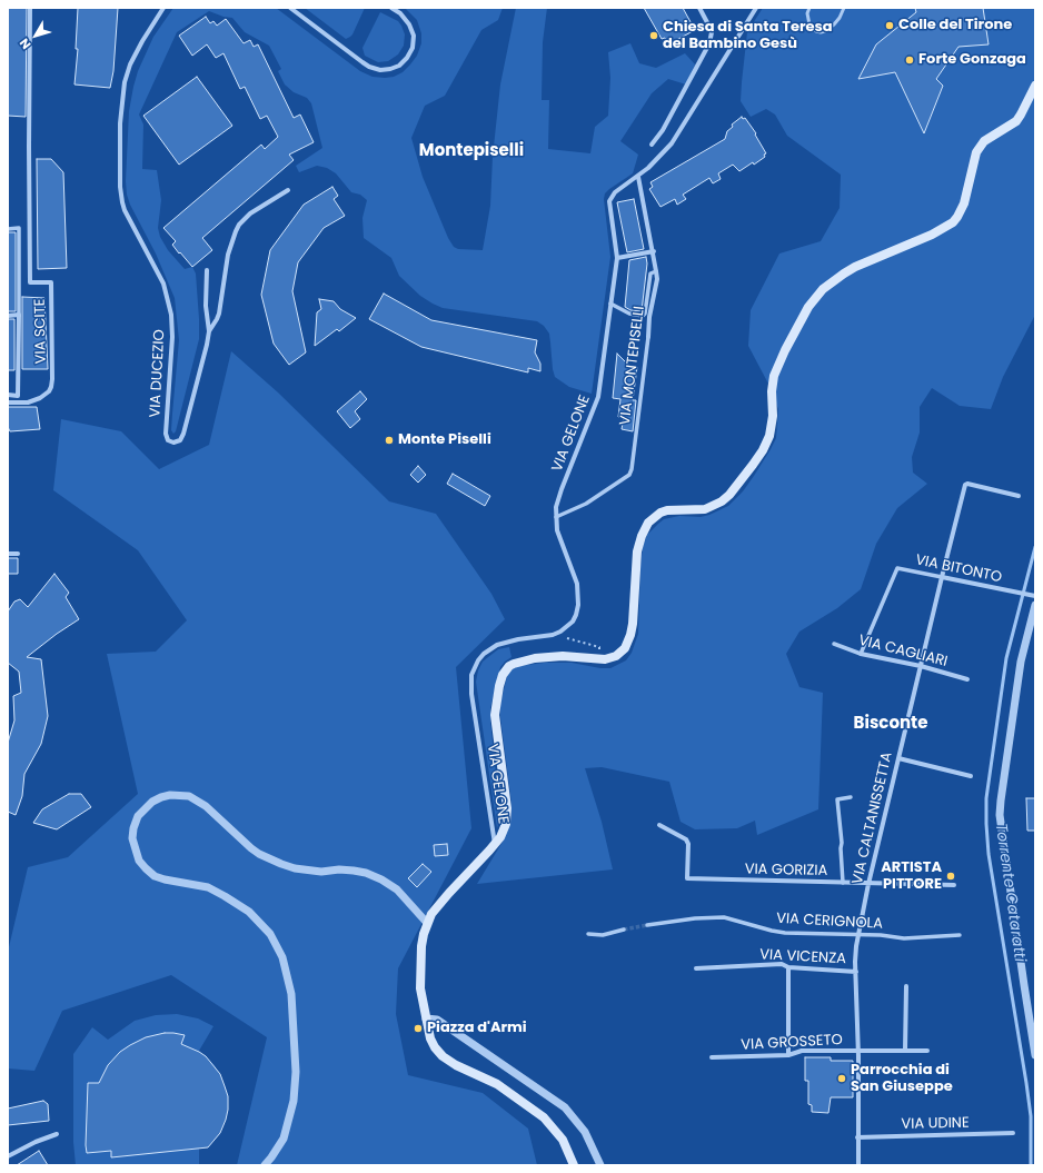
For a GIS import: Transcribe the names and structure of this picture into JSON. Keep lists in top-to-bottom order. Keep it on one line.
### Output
{"streets":{"street":["VIA SCITE","VIA MONTEPISELLI","VIA DUCEZIO","VIA GELONE","VIA BITONTO","VIA CAGLIARI","VIA CALTANISSETTA","VIA GORIZIA","VIA CERIGNOLA","VIA VICENZA","VIA GROSSETO","VIA UDINE"]},"crossings":[["VIA MONTEPISELLI","VIA GELONE"],["VIA BITONTO","VIA CAGLIARI"],["VIA BITONTO","VIA CALTANISSETTA"],["VIA CAGLIARI","VIA CALTANISSETTA"],["VIA CALTANISSETTA","VIA GORIZIA"],["VIA CALTANISSETTA","VIA CERIGNOLA"],["VIA CALTANISSETTA","VIA VICENZA"],["VIA CALTANISSETTA","VIA GROSSETO"],["VIA CALTANISSETTA","VIA UDINE"]],"districts":["Montepiselli","Bisconte"],"water":["Torrente Cataratti"],"places":["Colle del Tirone","Chiesa di Santa Teresa del Bambino Gesù","Forte Gonzaga","Monte Piselli","ARTISTA PITTORE","Piazza d'Armi","Parrocchia di San Giuseppe"],"north":"bottom left"}
